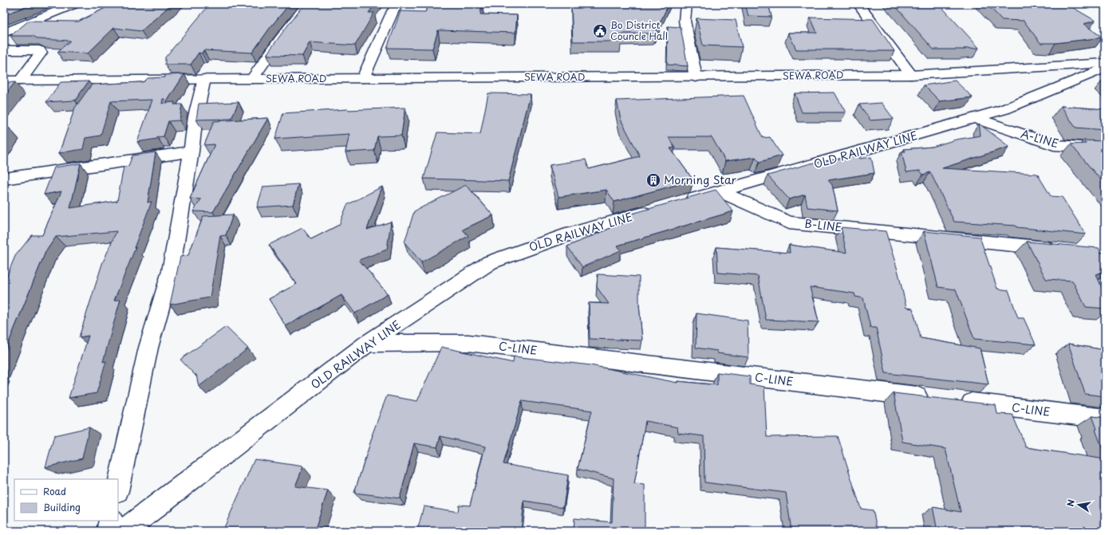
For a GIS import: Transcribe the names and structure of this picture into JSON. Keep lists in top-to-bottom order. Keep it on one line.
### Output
{"streets":{"street":["SEWA ROAD","A-LINE","OLD RAILWAY LINE","B-LINE","C-LINE"]},"crossings":[["A-LINE","OLD RAILWAY LINE"],["OLD RAILWAY LINE","B-LINE"],["OLD RAILWAY LINE","C-LINE"]],"places":{"public building":["Bo District Councle Hall"],"building":["Morning Star"]},"legend":["Road","Building"],"north":"left"}
